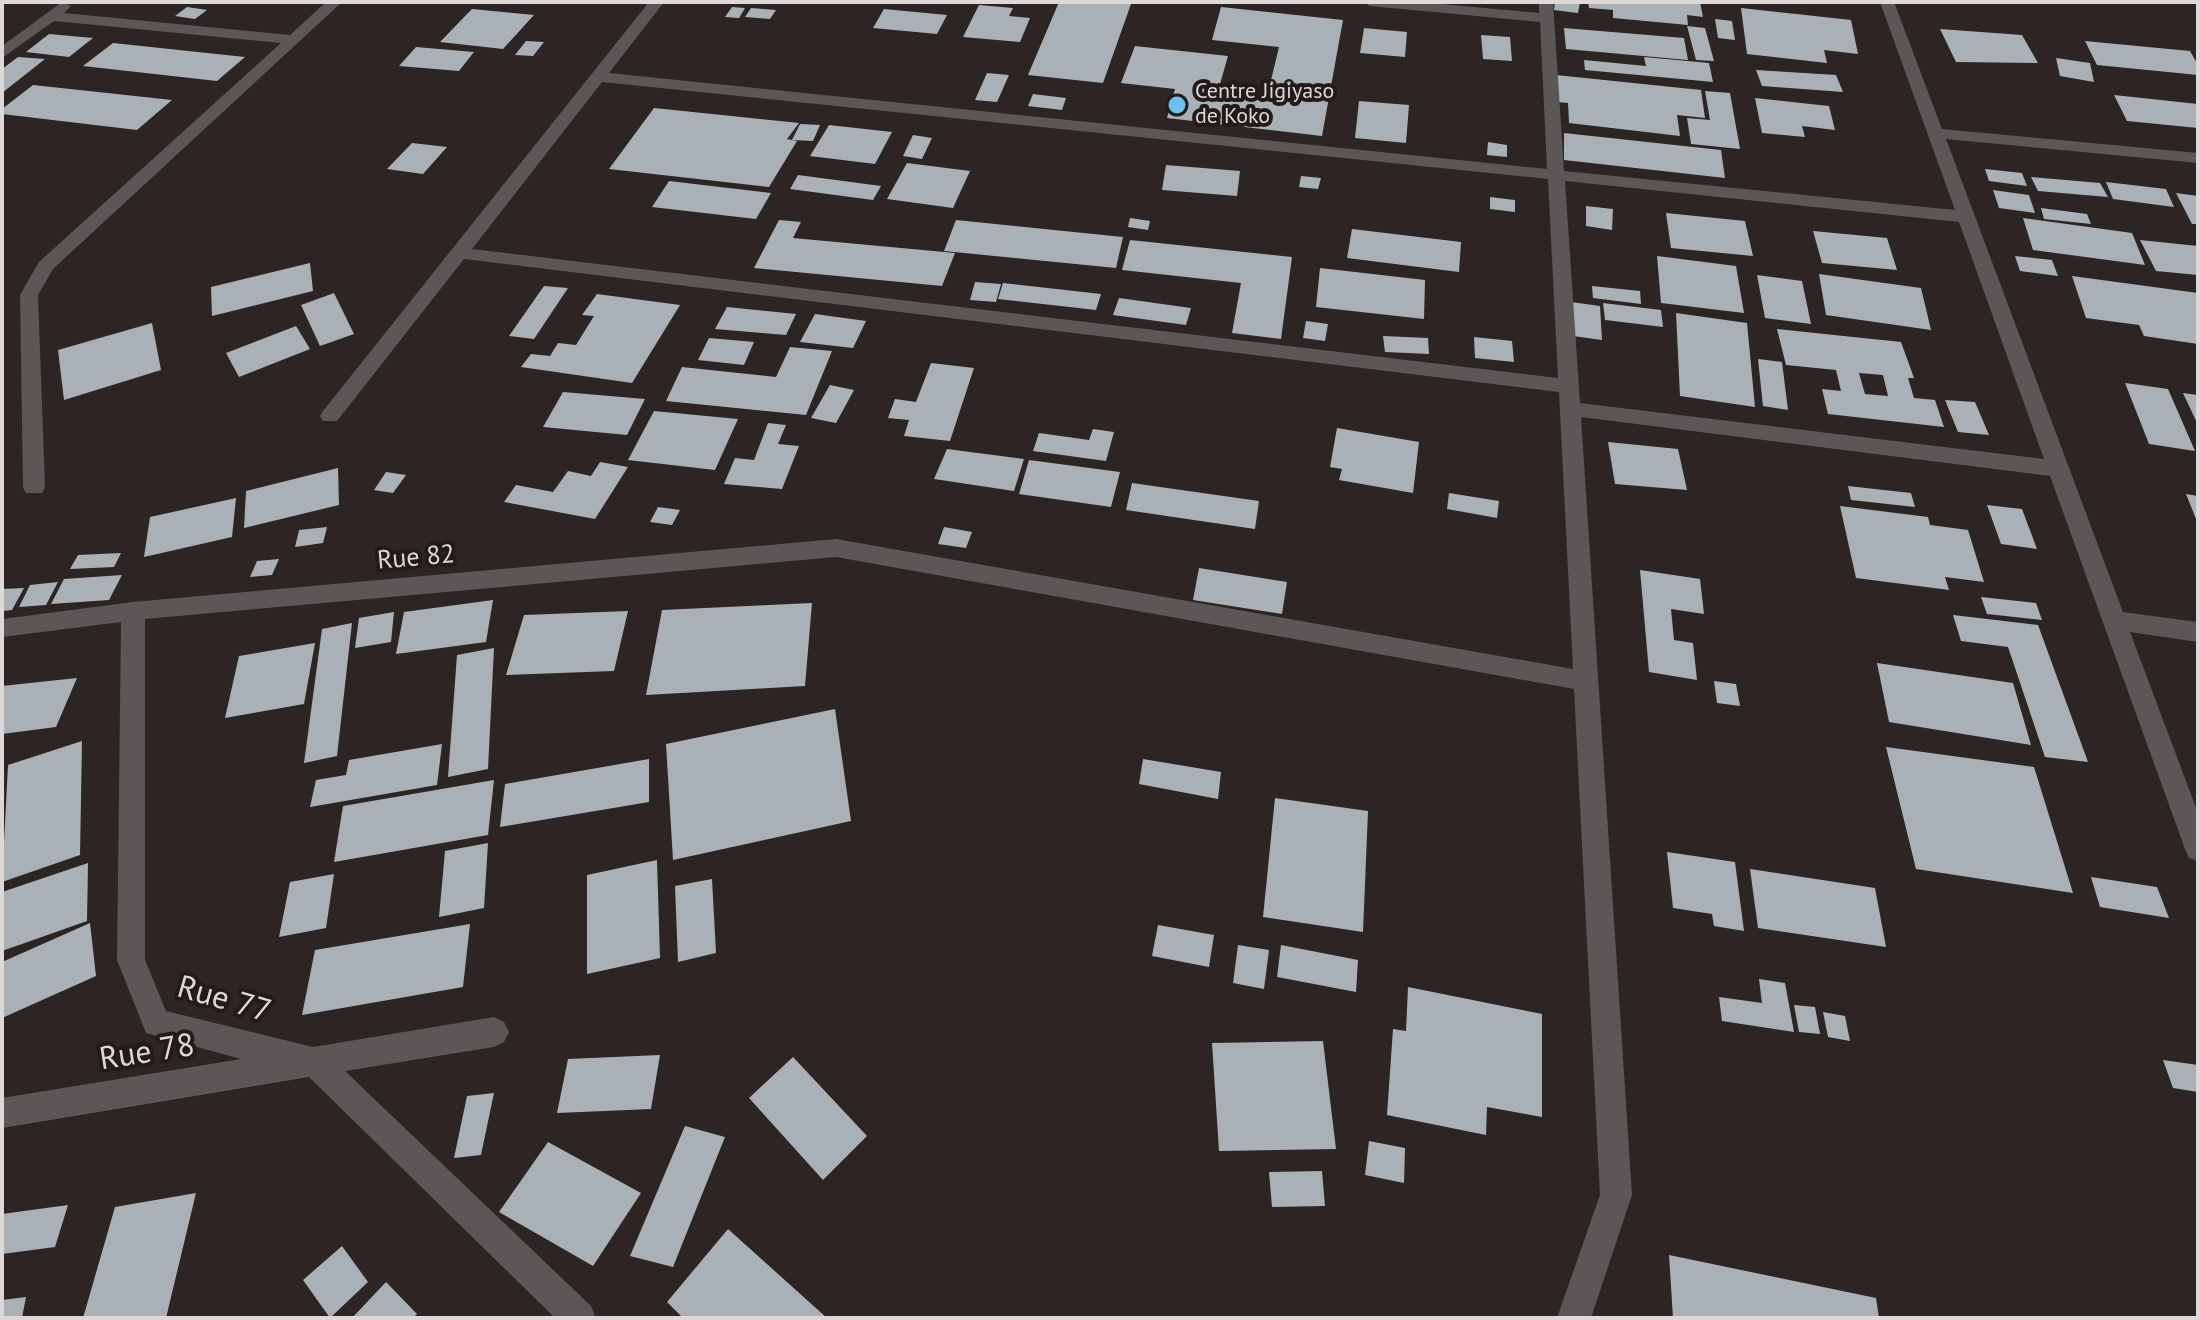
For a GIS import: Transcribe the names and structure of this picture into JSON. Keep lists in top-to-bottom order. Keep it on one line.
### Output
{"streets":{"street":["Rue 82","Rue 77","Rue 78"]},"crossings":[["Rue 82","Rue 77"],["Rue 77","Rue 78"]],"places":["Centre Jigiyaso de Koko"]}
